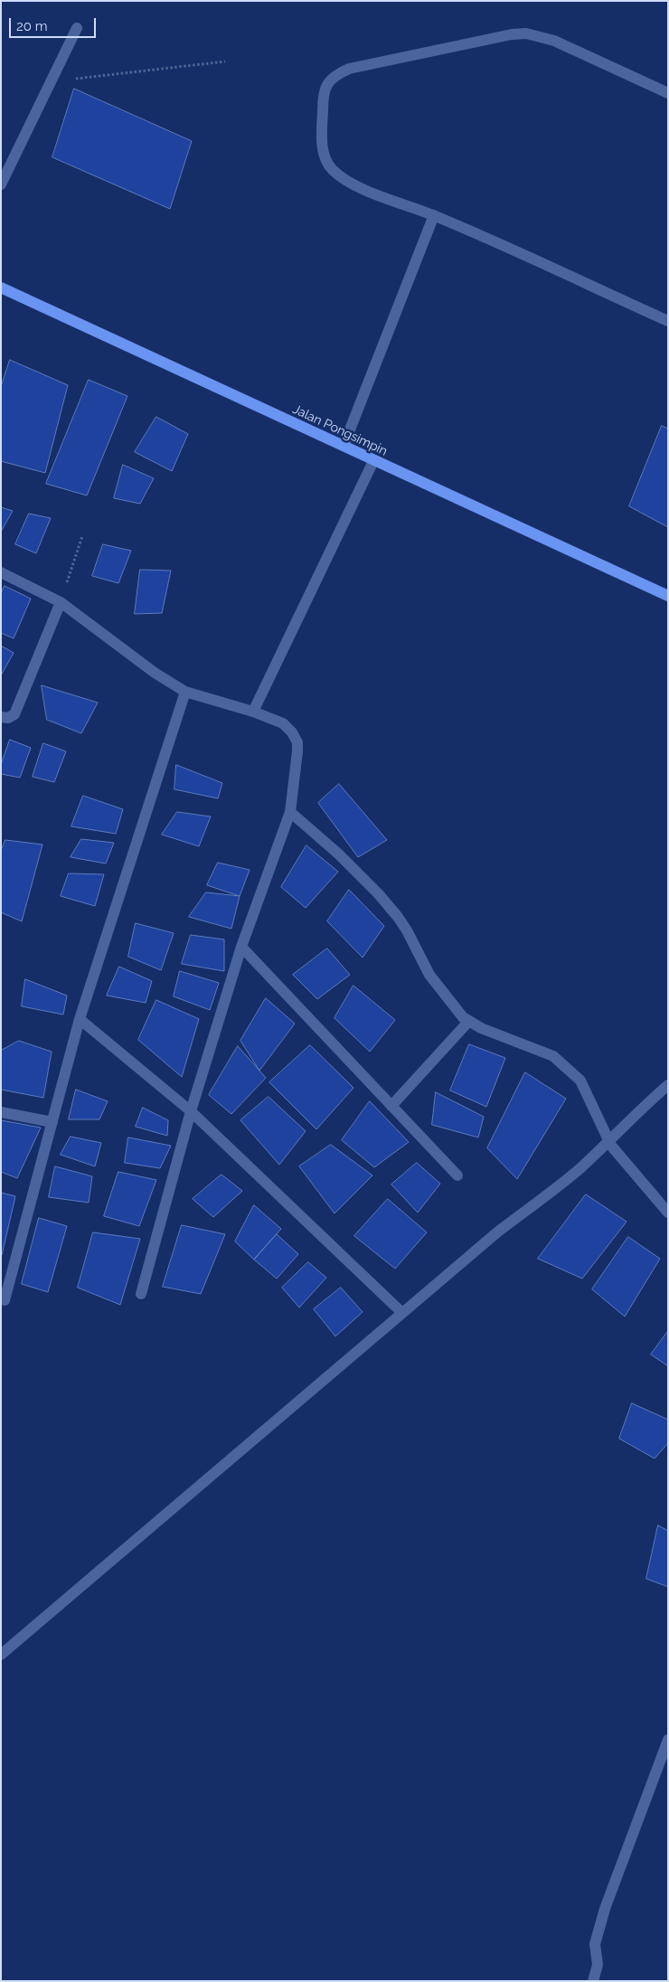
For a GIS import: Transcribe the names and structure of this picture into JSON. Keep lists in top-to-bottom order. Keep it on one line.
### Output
{"streets":{"main road":["Jalan Pongsimpin"]},"scale_bar":"20 m"}
